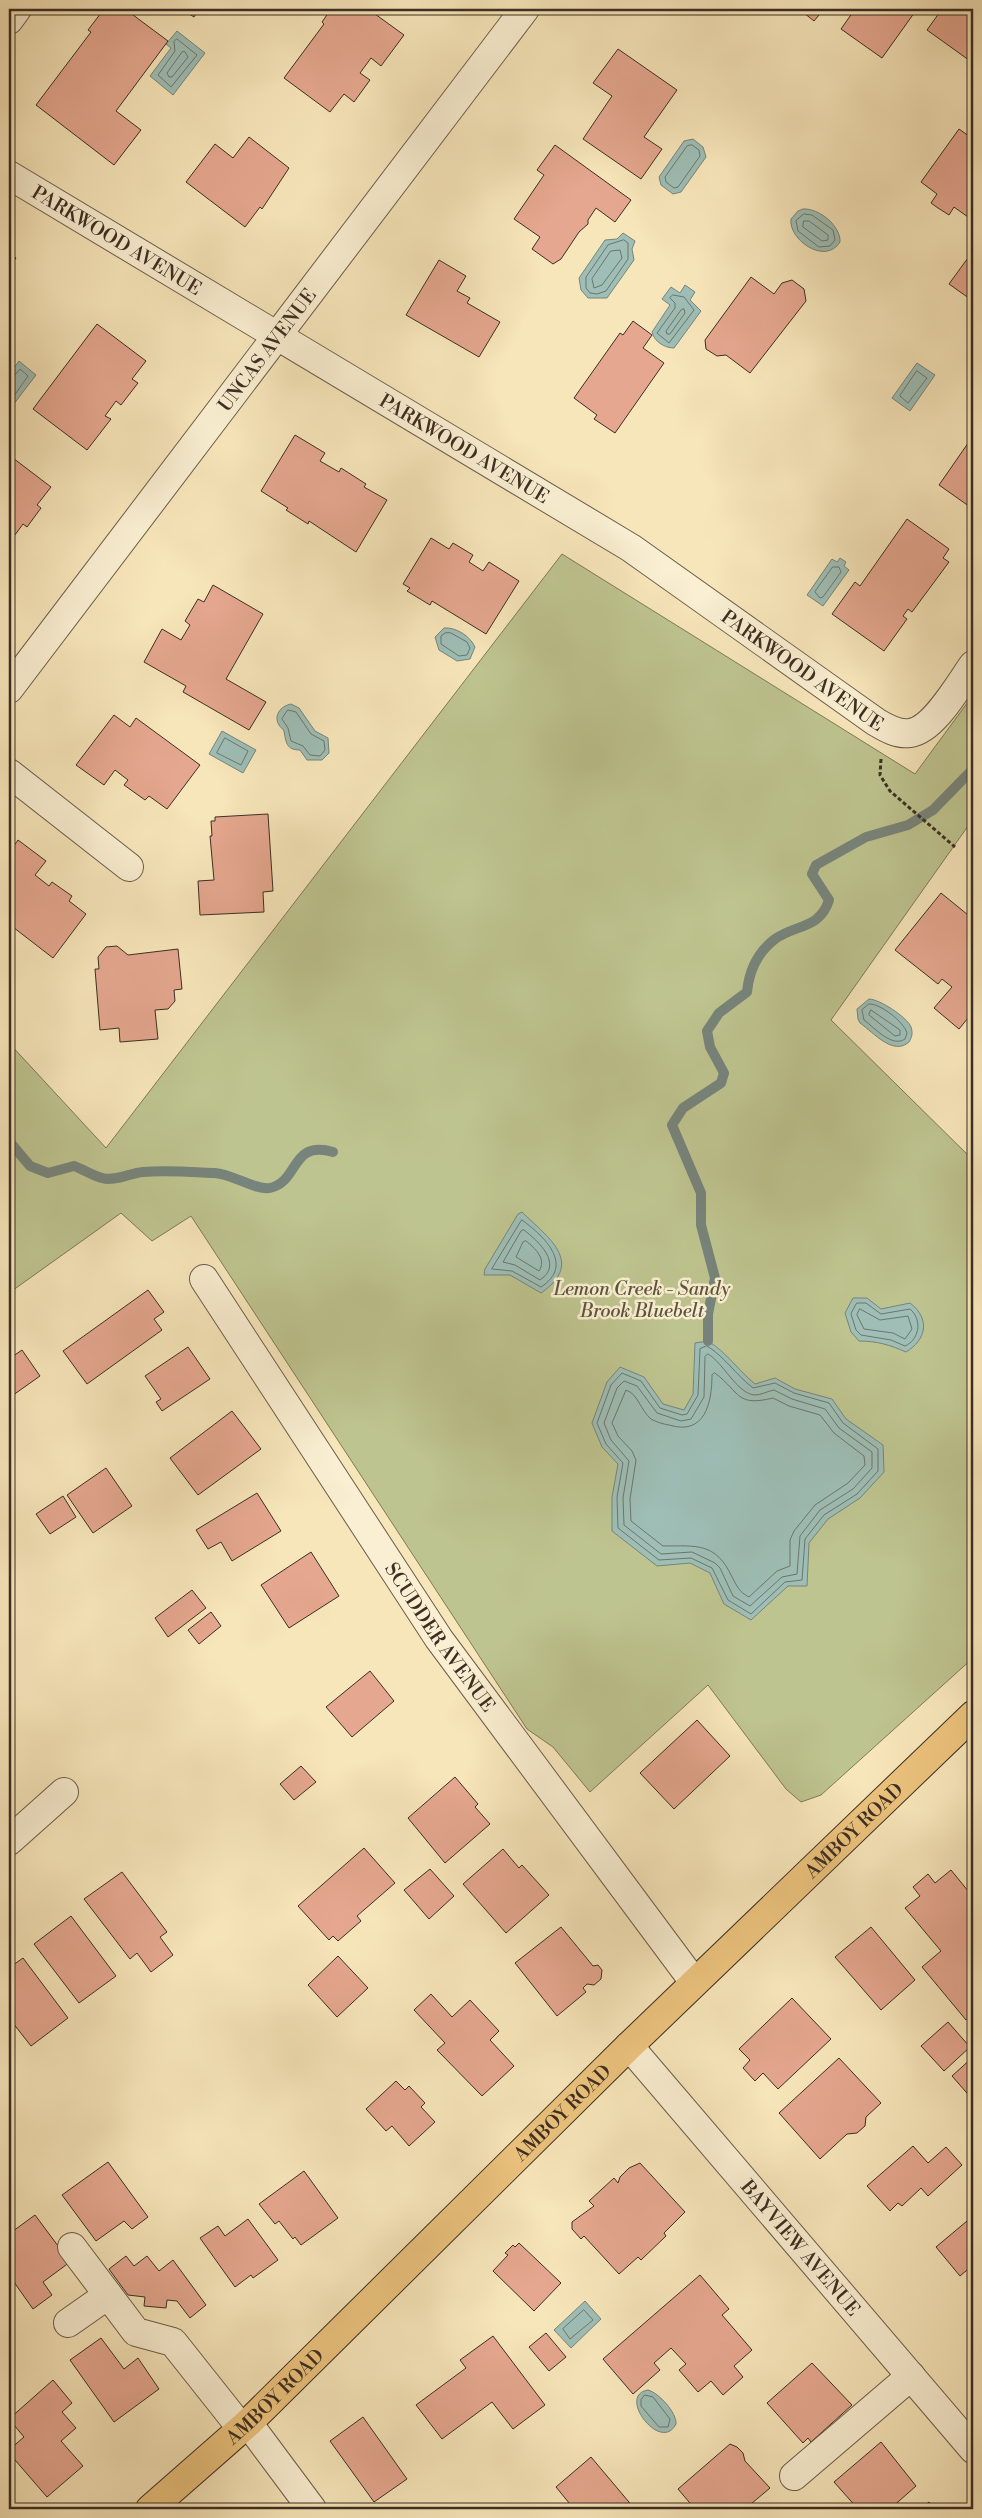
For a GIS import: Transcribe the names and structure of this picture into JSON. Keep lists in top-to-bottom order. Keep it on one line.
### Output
{"streets":{"main road":["AMBOY ROAD"],"street":["PARKWOOD AVENUE","UNCAS AVENUE","SCUDDER AVENUE","BAYVIEW AVENUE"]},"crossings":[["PARKWOOD AVENUE","UNCAS AVENUE"],["SCUDDER AVENUE","AMBOY ROAD"],["AMBOY ROAD","BAYVIEW AVENUE"]],"parks":["Lemon Creek - Sandy Brook Bluebelt"]}
